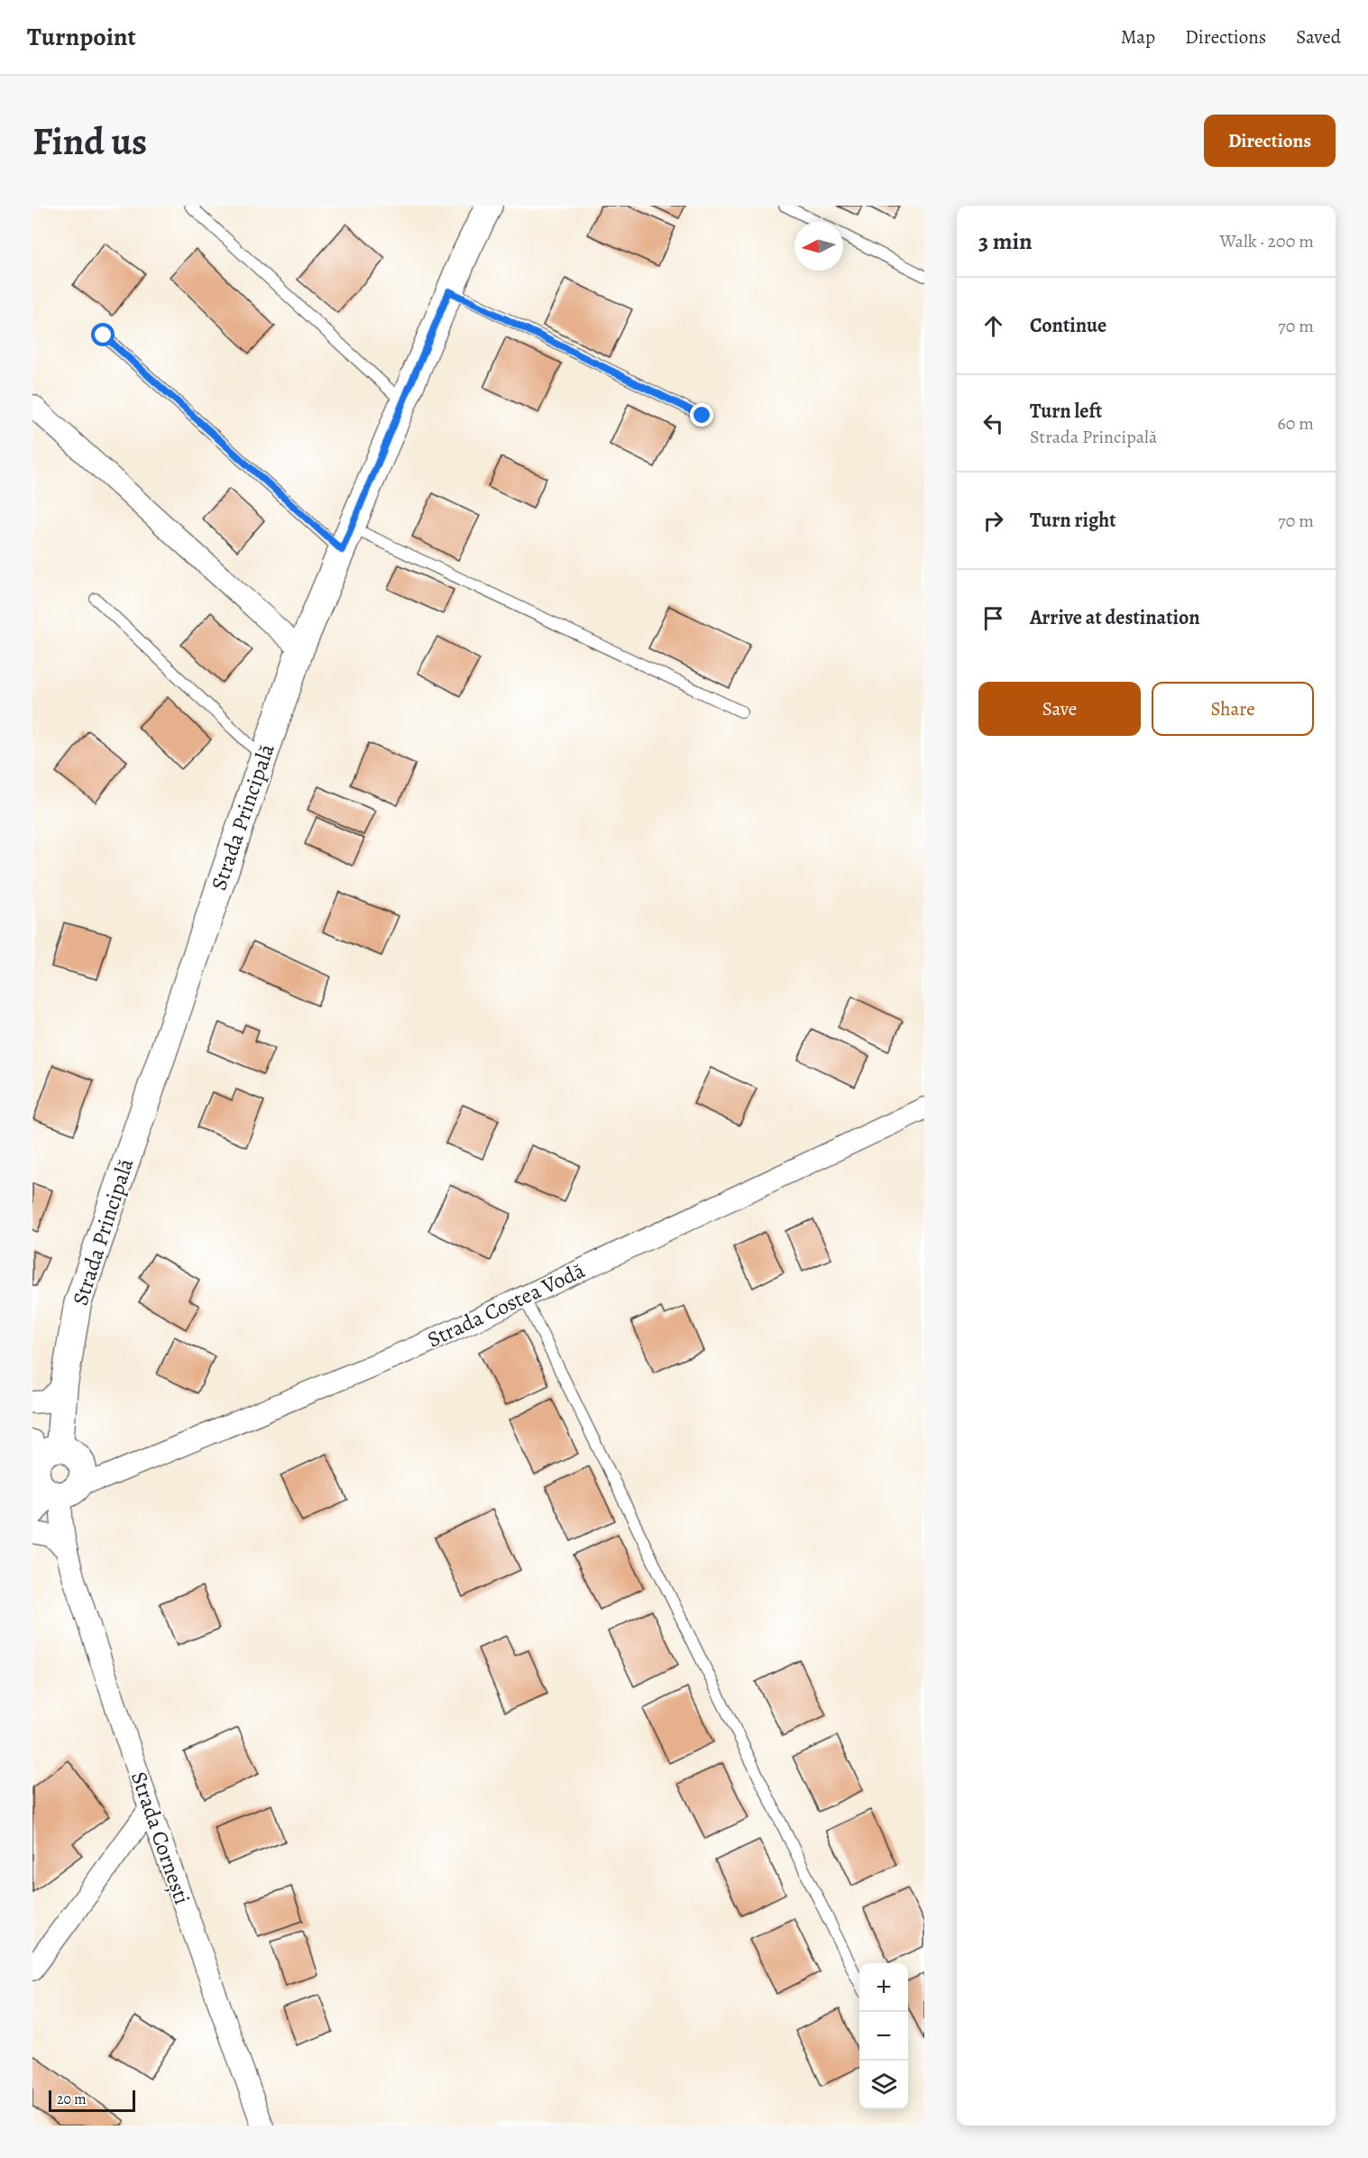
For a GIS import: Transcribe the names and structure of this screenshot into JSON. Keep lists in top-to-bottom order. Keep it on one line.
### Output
{"streets":{"street":["Strada Principală","Strada Costea Vodă","Strada Cornești"]},"crossings":[["Strada Principală","Strada Costea Vodă"],["Strada Principală","Strada Cornești"],["Strada Costea Vodă","Strada Cornești"]],"scale_bar":"20 m","north":"left","page":{"header":"Turnpoint","nav":["Map","Directions","Saved"],"buttons":["Directions",["Save","Share"]],"title":"Find us","heading":["3 min","Walk · 200 m"],"list":[["Continue","70 m"],["Turn left","Strada Principală","60 m"],["Turn right","70 m"],"Arrive at destination"],"map_buttons":["+","−"],"scale":"20 m"}}
